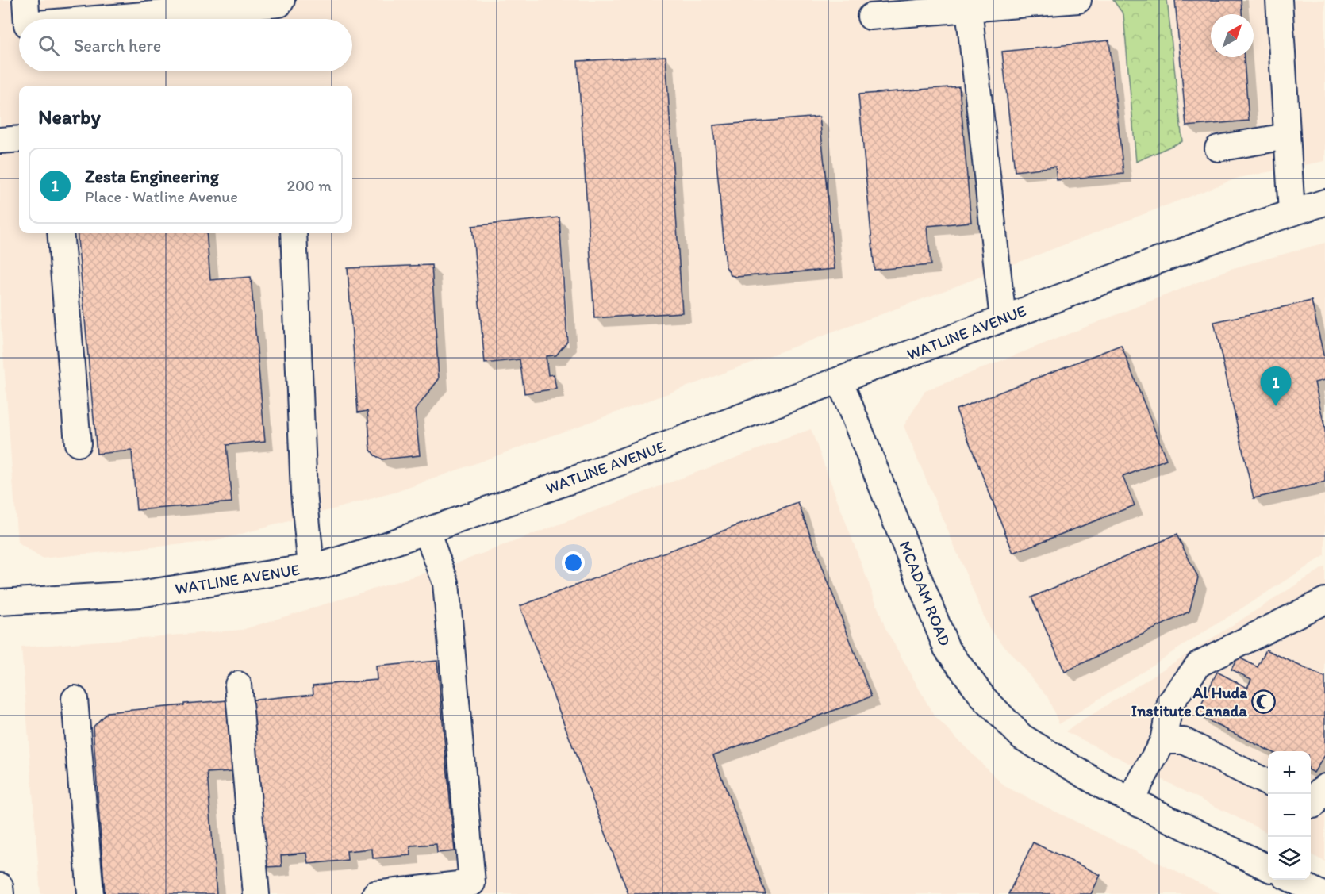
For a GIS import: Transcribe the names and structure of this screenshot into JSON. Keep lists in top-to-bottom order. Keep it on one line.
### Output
{"streets":{"street":["WATLINE AVENUE","MCADAM ROAD"]},"crossings":[["WATLINE AVENUE","MCADAM ROAD"]],"places":{"mosque":["Al Huda Institute Canada"]},"north":"top right","page":{"search":"Search here","heading":"Nearby","list":[{"mark":"1","name":"Zesta Engineering","note":"Place · Watline Avenue","value":"200 m"}],"pins":"1","map_buttons":["+","−"]}}
